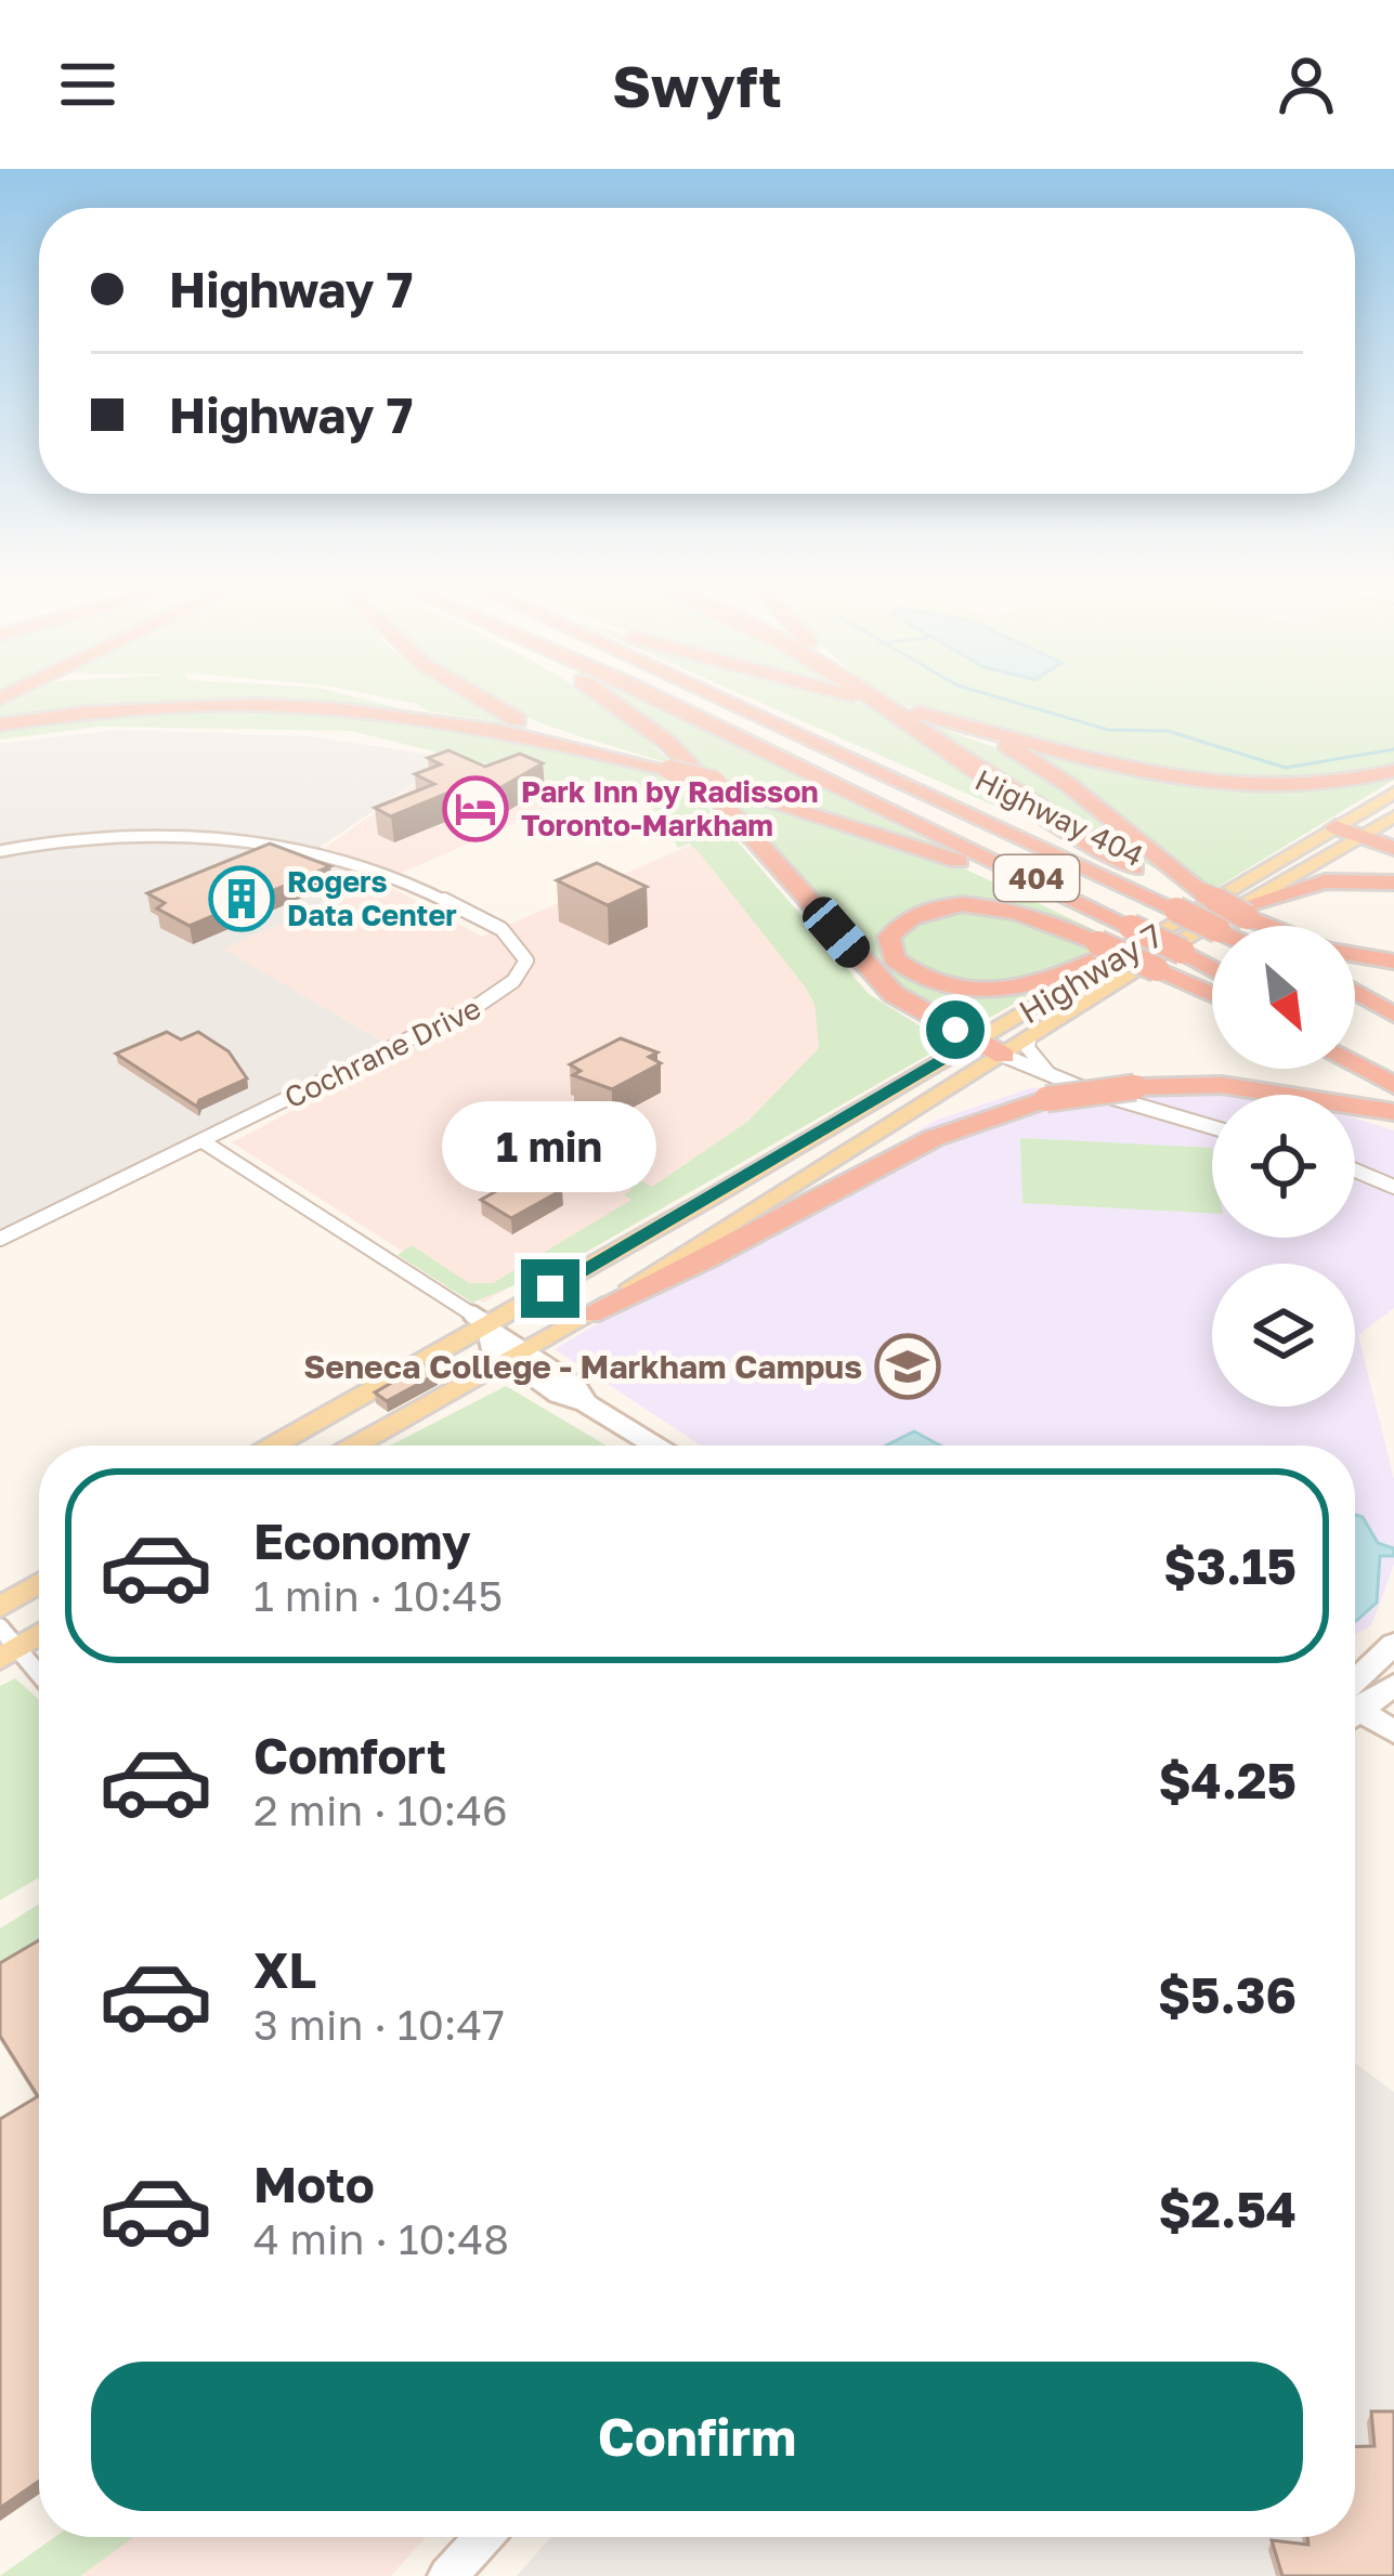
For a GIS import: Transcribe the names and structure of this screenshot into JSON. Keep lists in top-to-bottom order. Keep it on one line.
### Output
{"streets":{"highway":["Highway 404","404"],"main road":["Highway 7"],"street":["Cochrane Drive"]},"crossings":[["Highway 404","Highway 7"]],"places":{"hotel":["Park Inn by Radisson Toronto-Markham"],"building":["Rogers Data Center"],"school or university":["Seneca College - Markham Campus"]},"north":"bottom right","page":{"header":"Swyft","banner":["Highway 7","Highway 7"],"bubble":"1 min","list":[{"name":"Economy","note":"1 min · 10:45","value":"$3.15"},{"name":"Comfort","note":"2 min · 10:46","value":"$4.25"},{"name":"XL","note":"3 min · 10:47","value":"$5.36"},{"name":"Moto","note":"4 min · 10:48","value":"$2.54"}],"buttons":"Confirm"}}
